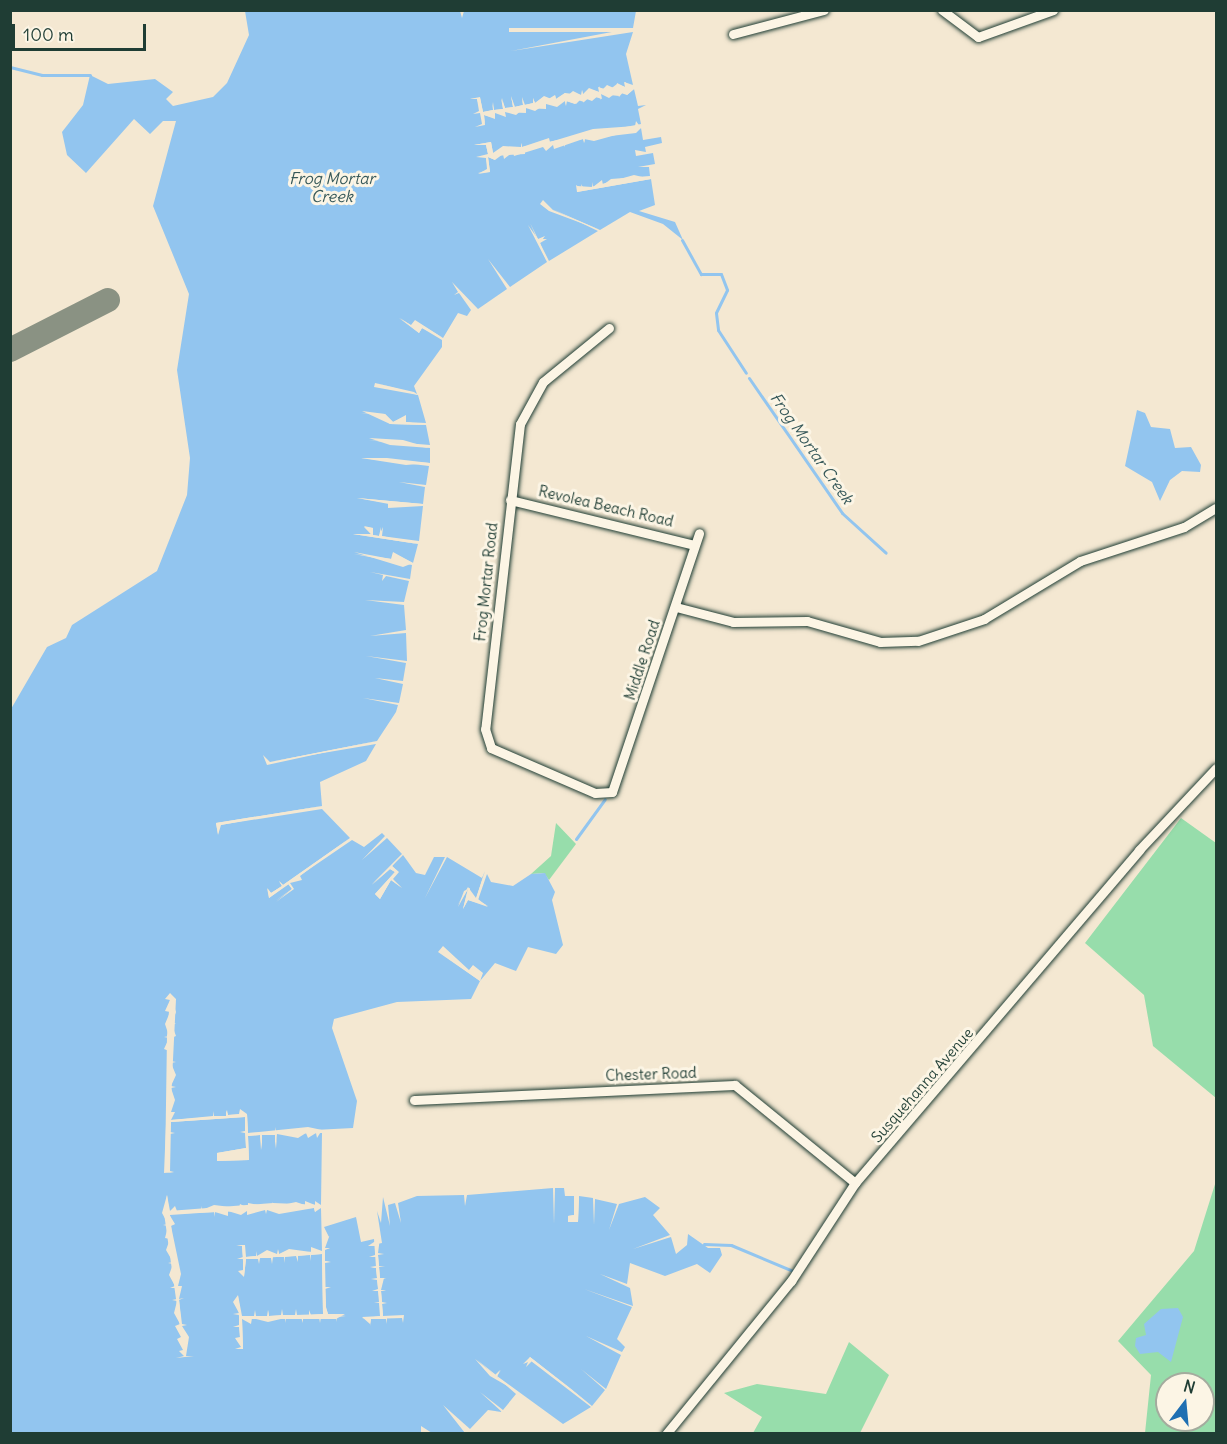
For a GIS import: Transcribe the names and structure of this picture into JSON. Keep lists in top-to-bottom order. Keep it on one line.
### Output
{"streets":{"street":["Revolea Beach Road","Frog Mortar Road","Middle Road","Chester Road","Susquehanna Avenue"]},"crossings":[["Revolea Beach Road","Frog Mortar Road"],["Revolea Beach Road","Middle Road"],["Frog Mortar Road","Middle Road"],["Chester Road","Susquehanna Avenue"]],"water":["Frog Mortar Creek"],"scale_bar":"100 m","north":"top"}
